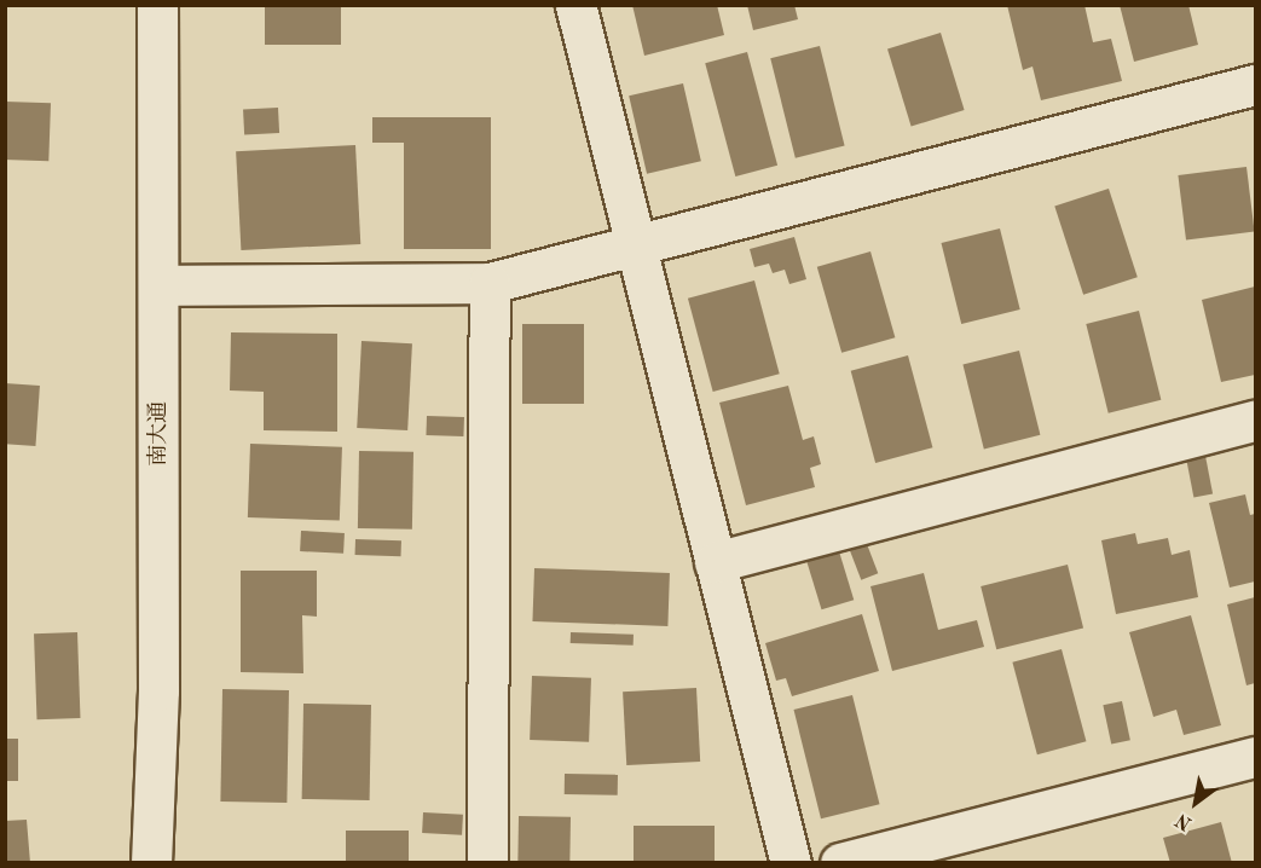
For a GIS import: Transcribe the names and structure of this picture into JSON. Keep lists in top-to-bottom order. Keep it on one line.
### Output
{"streets":{"street":["南大通"]},"north":"bottom left"}
